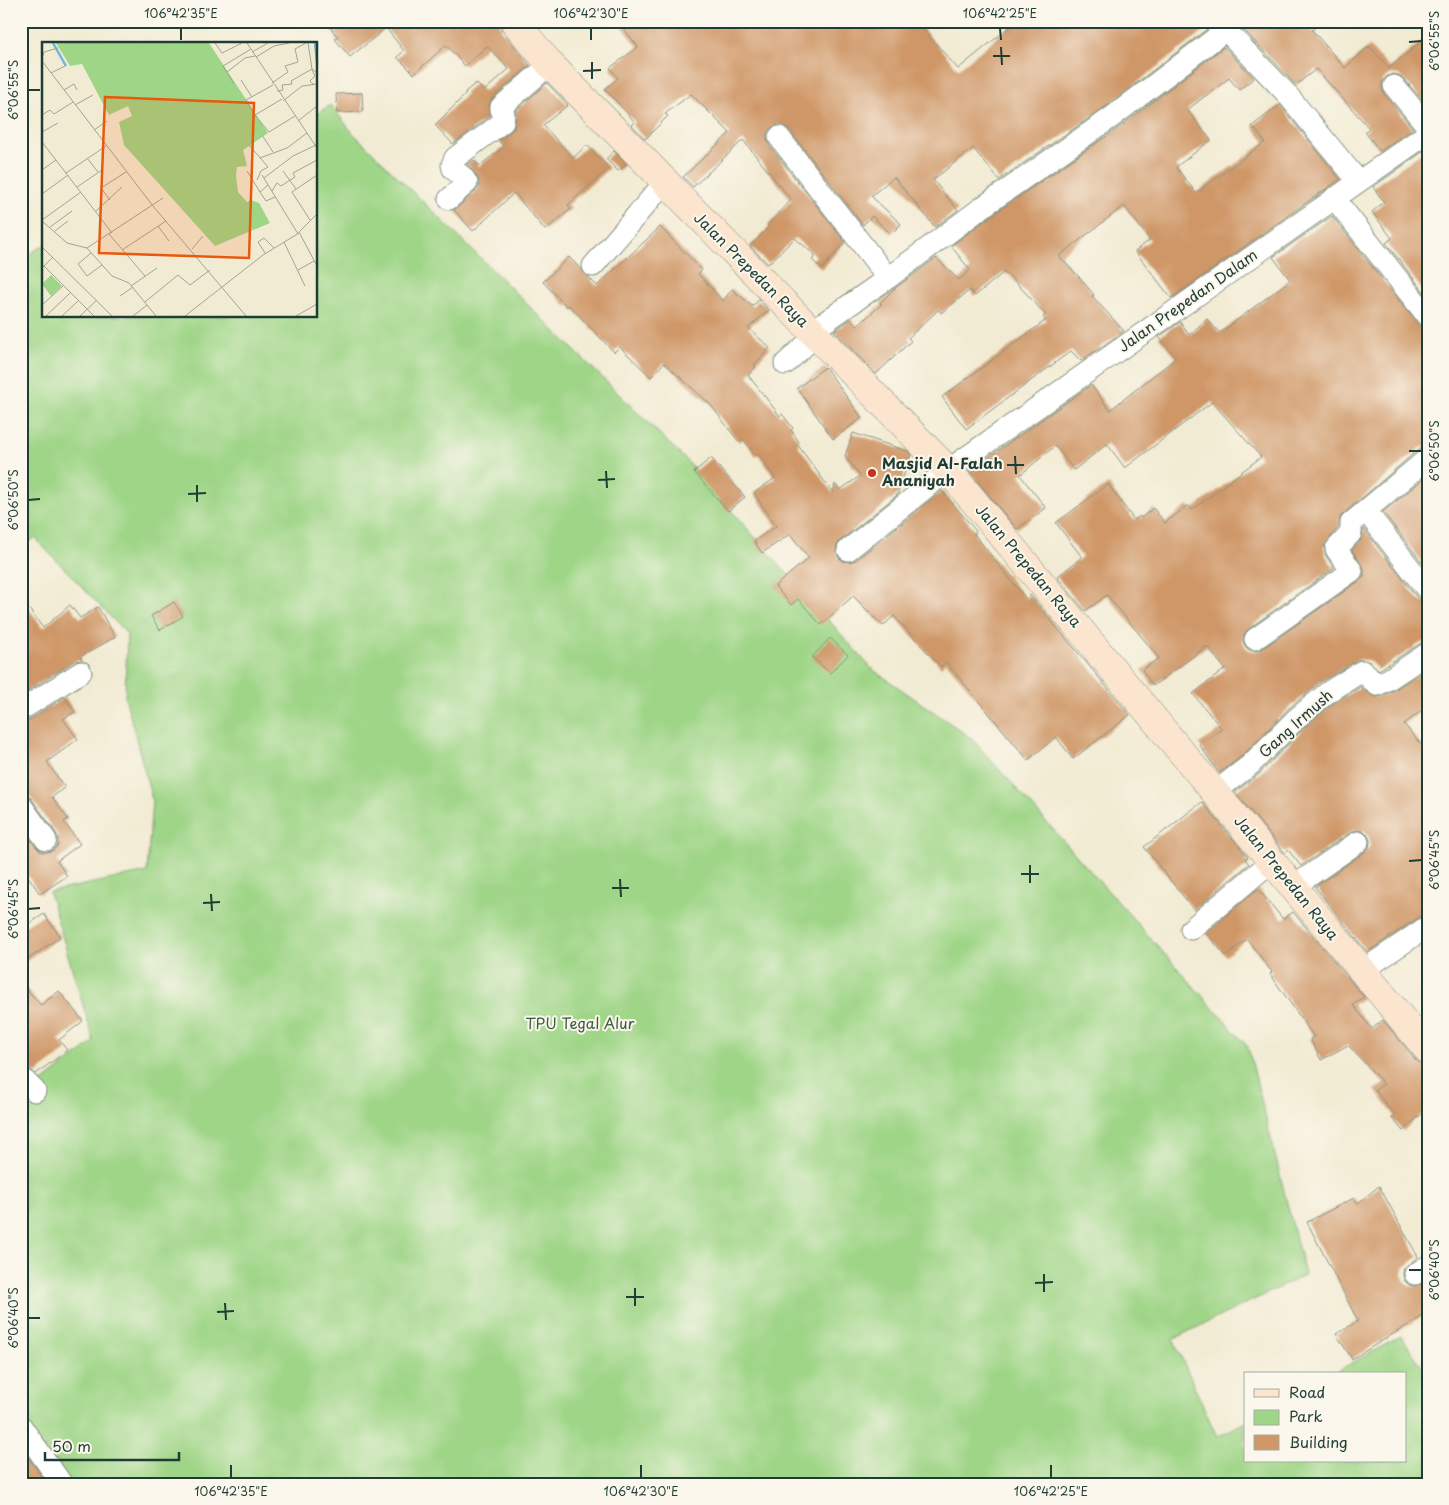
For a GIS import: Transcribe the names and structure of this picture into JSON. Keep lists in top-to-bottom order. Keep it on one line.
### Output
{"streets":{"street":["Jalan Prepedan Raya","Jalan Prepedan Dalam","Gang Irmush"]},"crossings":[["Jalan Prepedan Raya","Jalan Prepedan Dalam"],["Jalan Prepedan Raya","Gang Irmush"]],"parks":["TPU Tegal Alur"],"places":["Masjid Al-Falah Ananiyah"],"legend":["Road","Park","Building"],"scale_bar":"50 m","coordinates":["106°42'35\"E","106°42'30\"E","106°42'25\"E","6°06'55\"S","6°06'50\"S","6°06'45\"S","6°06'40\"S"]}
